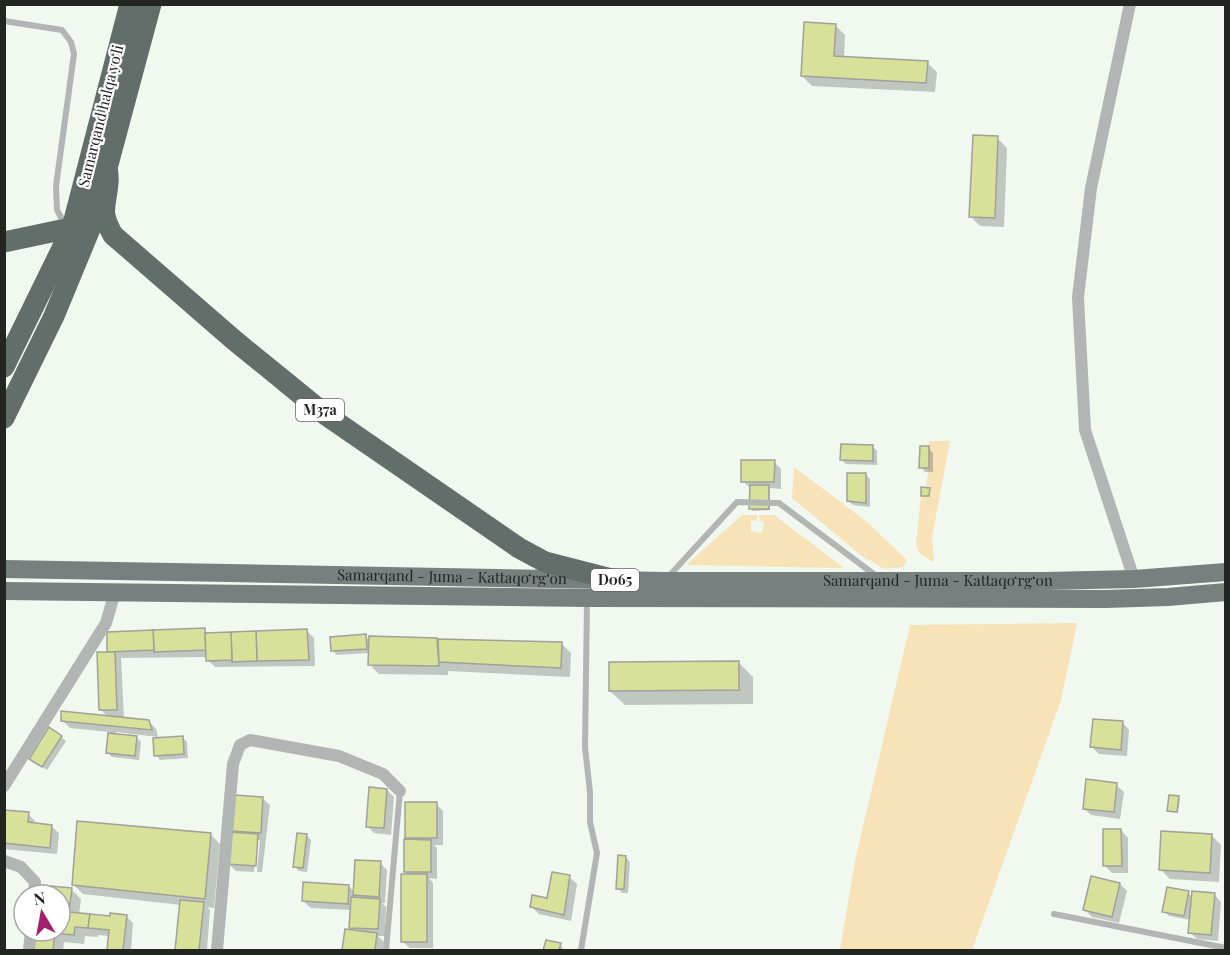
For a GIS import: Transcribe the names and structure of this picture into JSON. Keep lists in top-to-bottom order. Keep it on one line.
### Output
{"streets":{"highway":["Samarqand halqa yoʻli","M37a"],"main road":["Samarqand - Juma - Kattaqo‘rg‘on","D065"]},"crossings":[["Samarqand halqa yoʻli","M37a"],["M37a","Samarqand - Juma - Kattaqo‘rg‘on"]],"north":"top"}
